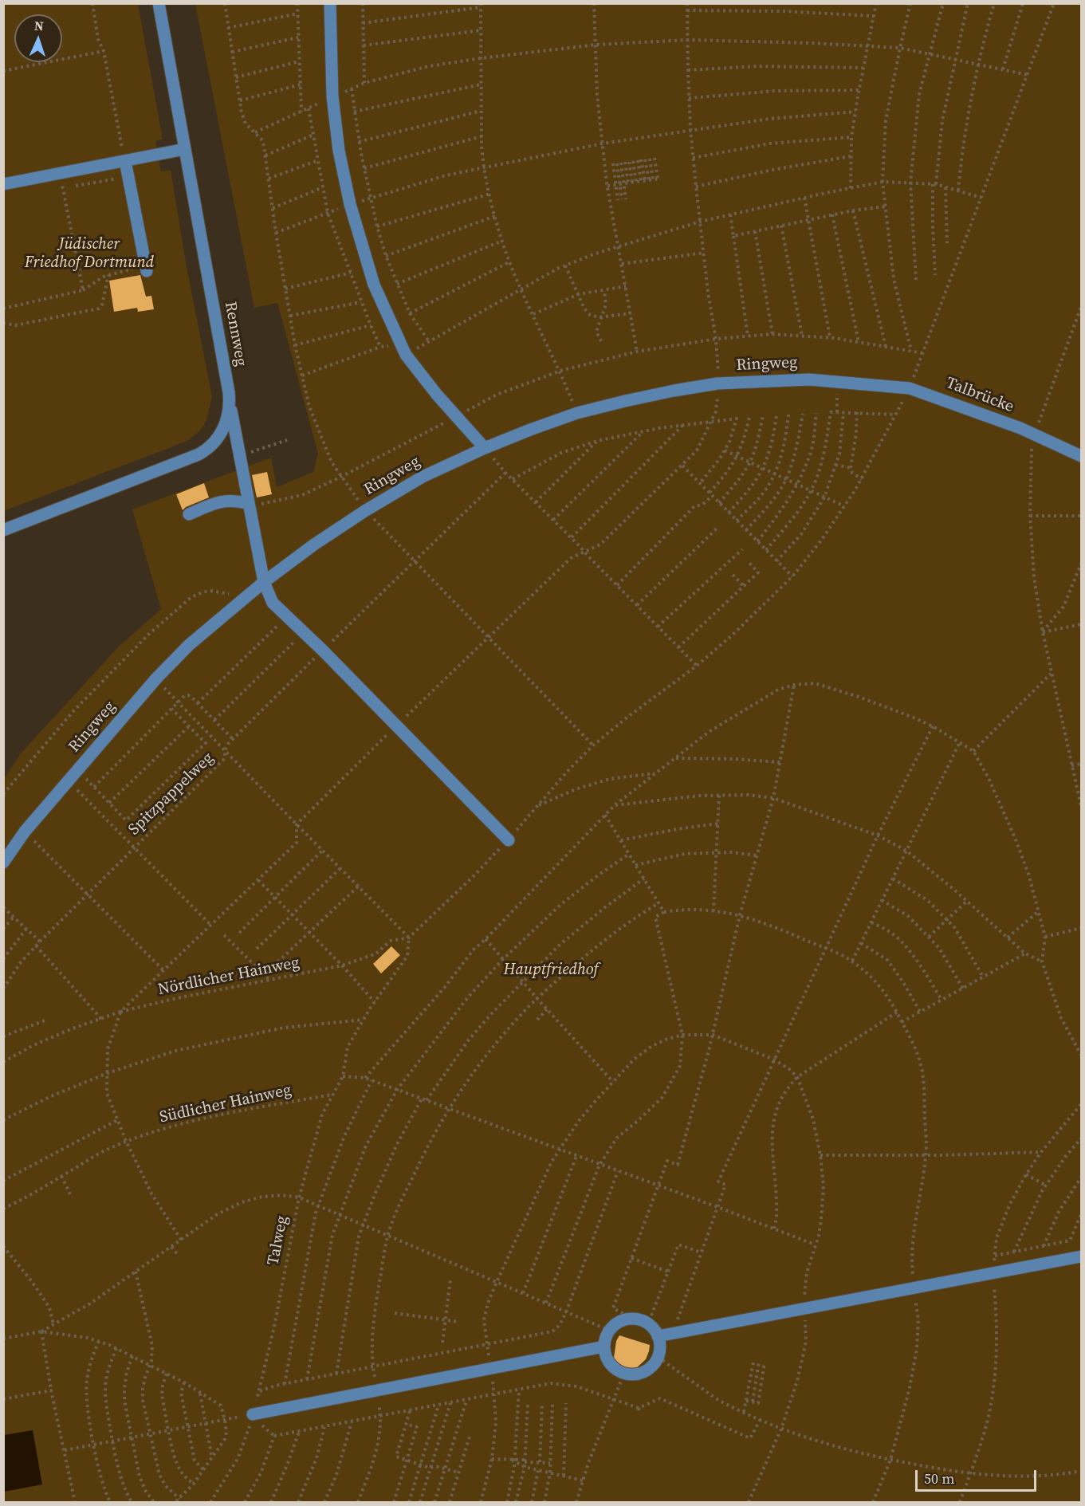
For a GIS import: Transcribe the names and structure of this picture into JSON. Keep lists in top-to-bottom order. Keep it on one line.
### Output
{"streets":{"street":["Rennweg","Ringweg","Talbrücke"],"path":["Spitzpappelweg","Nördlicher Hainweg","Südlicher Hainweg","Talweg"]},"crossings":[["Ringweg","Talbrücke"],["Südlicher Hainweg","Talweg"]],"parks":["Jüdischer Friedhof Dortmund","Hauptfriedhof"],"scale_bar":"50 m","north":"top"}
